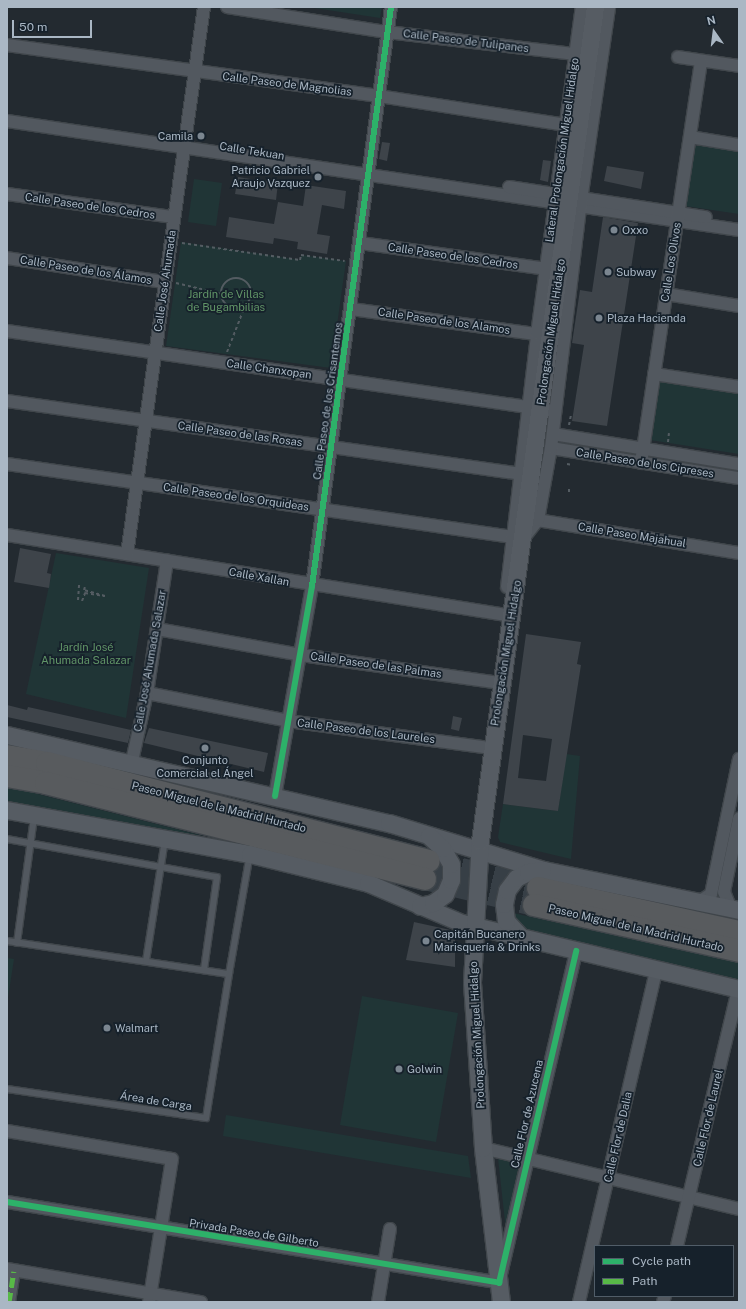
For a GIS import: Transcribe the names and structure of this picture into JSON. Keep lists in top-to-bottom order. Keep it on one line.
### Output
{"streets":{"highway":["Paseo Miguel de la Madrid Hurtado"],"street":["Calle Paseo de Tulipanes","Calle Paseo de Magnolias","Lateral Prolongación Miguel Hidalgo","Calle Tekuan","Calle Paseo de los Cedros","Calle Los Olivos","Calle Paseo de los Álamos","Calle José Ahumada","Calle Paseo de los Alamos","Prolongación Miguel Hidalgo","Calle Chanxopan","Calle Paseo de los Crisantemos","Calle Paseo de las Rosas","Calle Paseo de los Cipreses","Calle Paseo de los Orquideas","Calle Paseo Majahual","Calle Xallan","Calle José Ahumada Salazar","Calle Paseo de las Palmas","Calle Paseo de los Laureles","Calle Flor de Azucena","Calle Flor de Laurel","Calle Flor de Dalia","Privada Paseo de Gilberto"],"lane":["Área de Carga"]},"crossings":[["Calle Paseo de Tulipanes","Lateral Prolongación Miguel Hidalgo"],["Calle Paseo de Tulipanes","Prolongación Miguel Hidalgo"],["Calle Paseo de Tulipanes","Calle Paseo de los Crisantemos"],["Calle Paseo de Magnolias","Lateral Prolongación Miguel Hidalgo"],["Calle Paseo de Magnolias","Calle José Ahumada"],["Calle Paseo de Magnolias","Calle Paseo de los Crisantemos"],["Lateral Prolongación Miguel Hidalgo","Calle Tekuan"],["Lateral Prolongación Miguel Hidalgo","Calle Paseo de los Cedros"],["Lateral Prolongación Miguel Hidalgo","Calle Paseo de los Alamos"],["Lateral Prolongación Miguel Hidalgo","Prolongación Miguel Hidalgo"],["Lateral Prolongación Miguel Hidalgo","Calle Chanxopan"],["Lateral Prolongación Miguel Hidalgo","Calle Paseo de las Rosas"],["Lateral Prolongación Miguel Hidalgo","Calle Paseo de los Cipreses"],["Lateral Prolongación Miguel Hidalgo","Calle Paseo de los Orquideas"],["Lateral Prolongación Miguel Hidalgo","Calle Paseo Majahual"],["Calle Tekuan","Calle Los Olivos"],["Calle Tekuan","Calle José Ahumada"],["Calle Tekuan","Prolongación Miguel Hidalgo"],["Calle Tekuan","Calle Paseo de los Crisantemos"],["Calle Paseo de los Cedros","Calle José Ahumada"],["Calle Paseo de los Cedros","Calle Paseo de los Crisantemos"],["Calle Los Olivos","Calle Paseo de los Cipreses"],["Calle Paseo de los Álamos","Calle José Ahumada"],["Calle José Ahumada","Calle Chanxopan"],["Calle José Ahumada","Calle Paseo de las Rosas"],["Calle José Ahumada","Calle Paseo de los Orquideas"],["Calle José Ahumada","Calle Xallan"],["Calle Paseo de los Alamos","Calle Paseo de los Crisantemos"],["Prolongación Miguel Hidalgo","Calle Chanxopan"],["Prolongación Miguel Hidalgo","Calle Paseo de los Orquideas"],["Prolongación Miguel Hidalgo","Calle Paseo Majahual"],["Prolongación Miguel Hidalgo","Calle Xallan"],["Prolongación Miguel Hidalgo","Calle Paseo de las Palmas"],["Prolongación Miguel Hidalgo","Calle Paseo de los Laureles"],["Prolongación Miguel Hidalgo","Calle Flor de Azucena"],["Prolongación Miguel Hidalgo","Privada Paseo de Gilberto"],["Calle Chanxopan","Calle Paseo de los Crisantemos"],["Calle Paseo de los Crisantemos","Calle Paseo de las Rosas"],["Calle Paseo de los Crisantemos","Calle Paseo de los Orquideas"],["Calle Paseo de los Crisantemos","Calle Xallan"],["Calle Paseo de los Crisantemos","Calle Paseo de las Palmas"],["Calle Paseo de los Crisantemos","Calle Paseo de los Laureles"],["Calle Xallan","Calle José Ahumada Salazar"],["Calle José Ahumada Salazar","Calle Paseo de las Palmas"],["Calle José Ahumada Salazar","Calle Paseo de los Laureles"],["Calle Flor de Azucena","Privada Paseo de Gilberto"]],"parks":["Jardín de Villas de Bugambilias","Jardín José Ahumada Salazar"],"places":["Camila","Patricio Gabriel Araujo Vazquez","Oxxo","Subway","Plaza Hacienda","Conjunto Comercial el Ángel","Capitán Bucanero Marisquería & Drinks","Walmart","Golwin"],"legend":["Cycle path","Path"],"scale_bar":"50 m","north":"top"}
